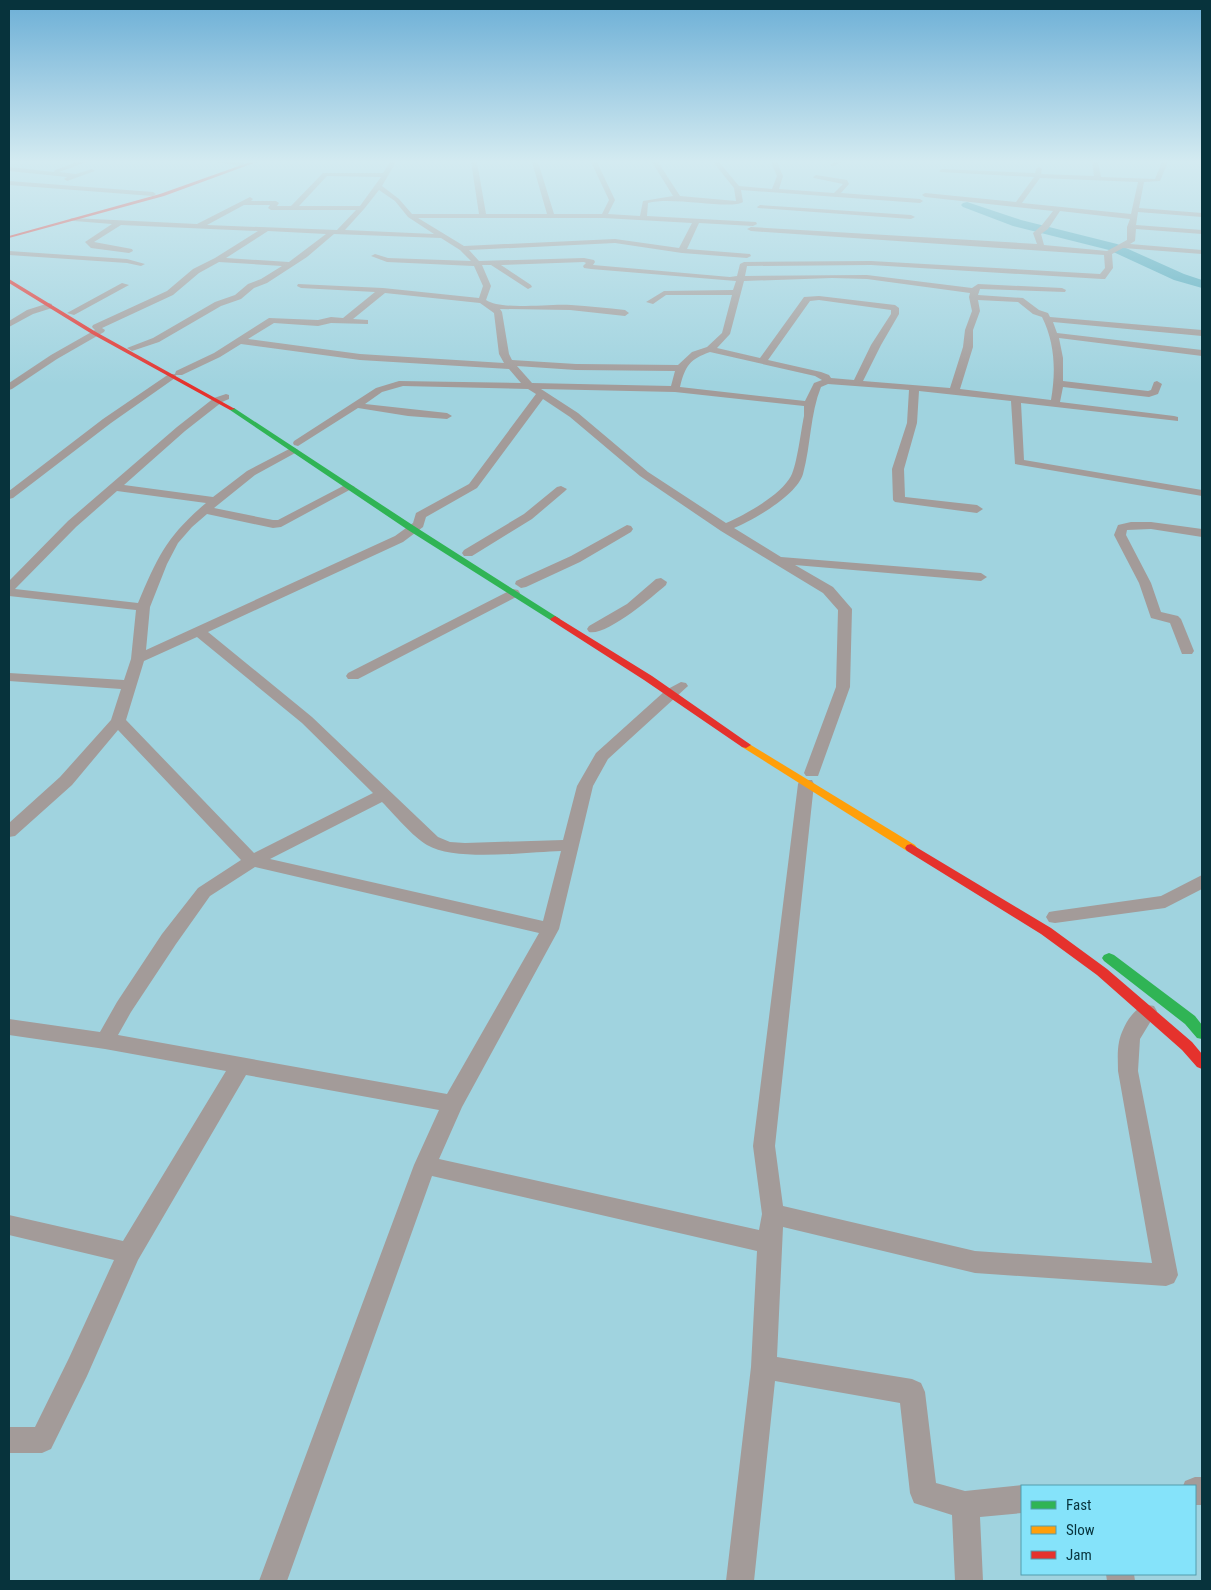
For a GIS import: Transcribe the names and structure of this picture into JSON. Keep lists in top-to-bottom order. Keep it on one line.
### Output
{"legend":["Fast","Slow","Jam"]}
